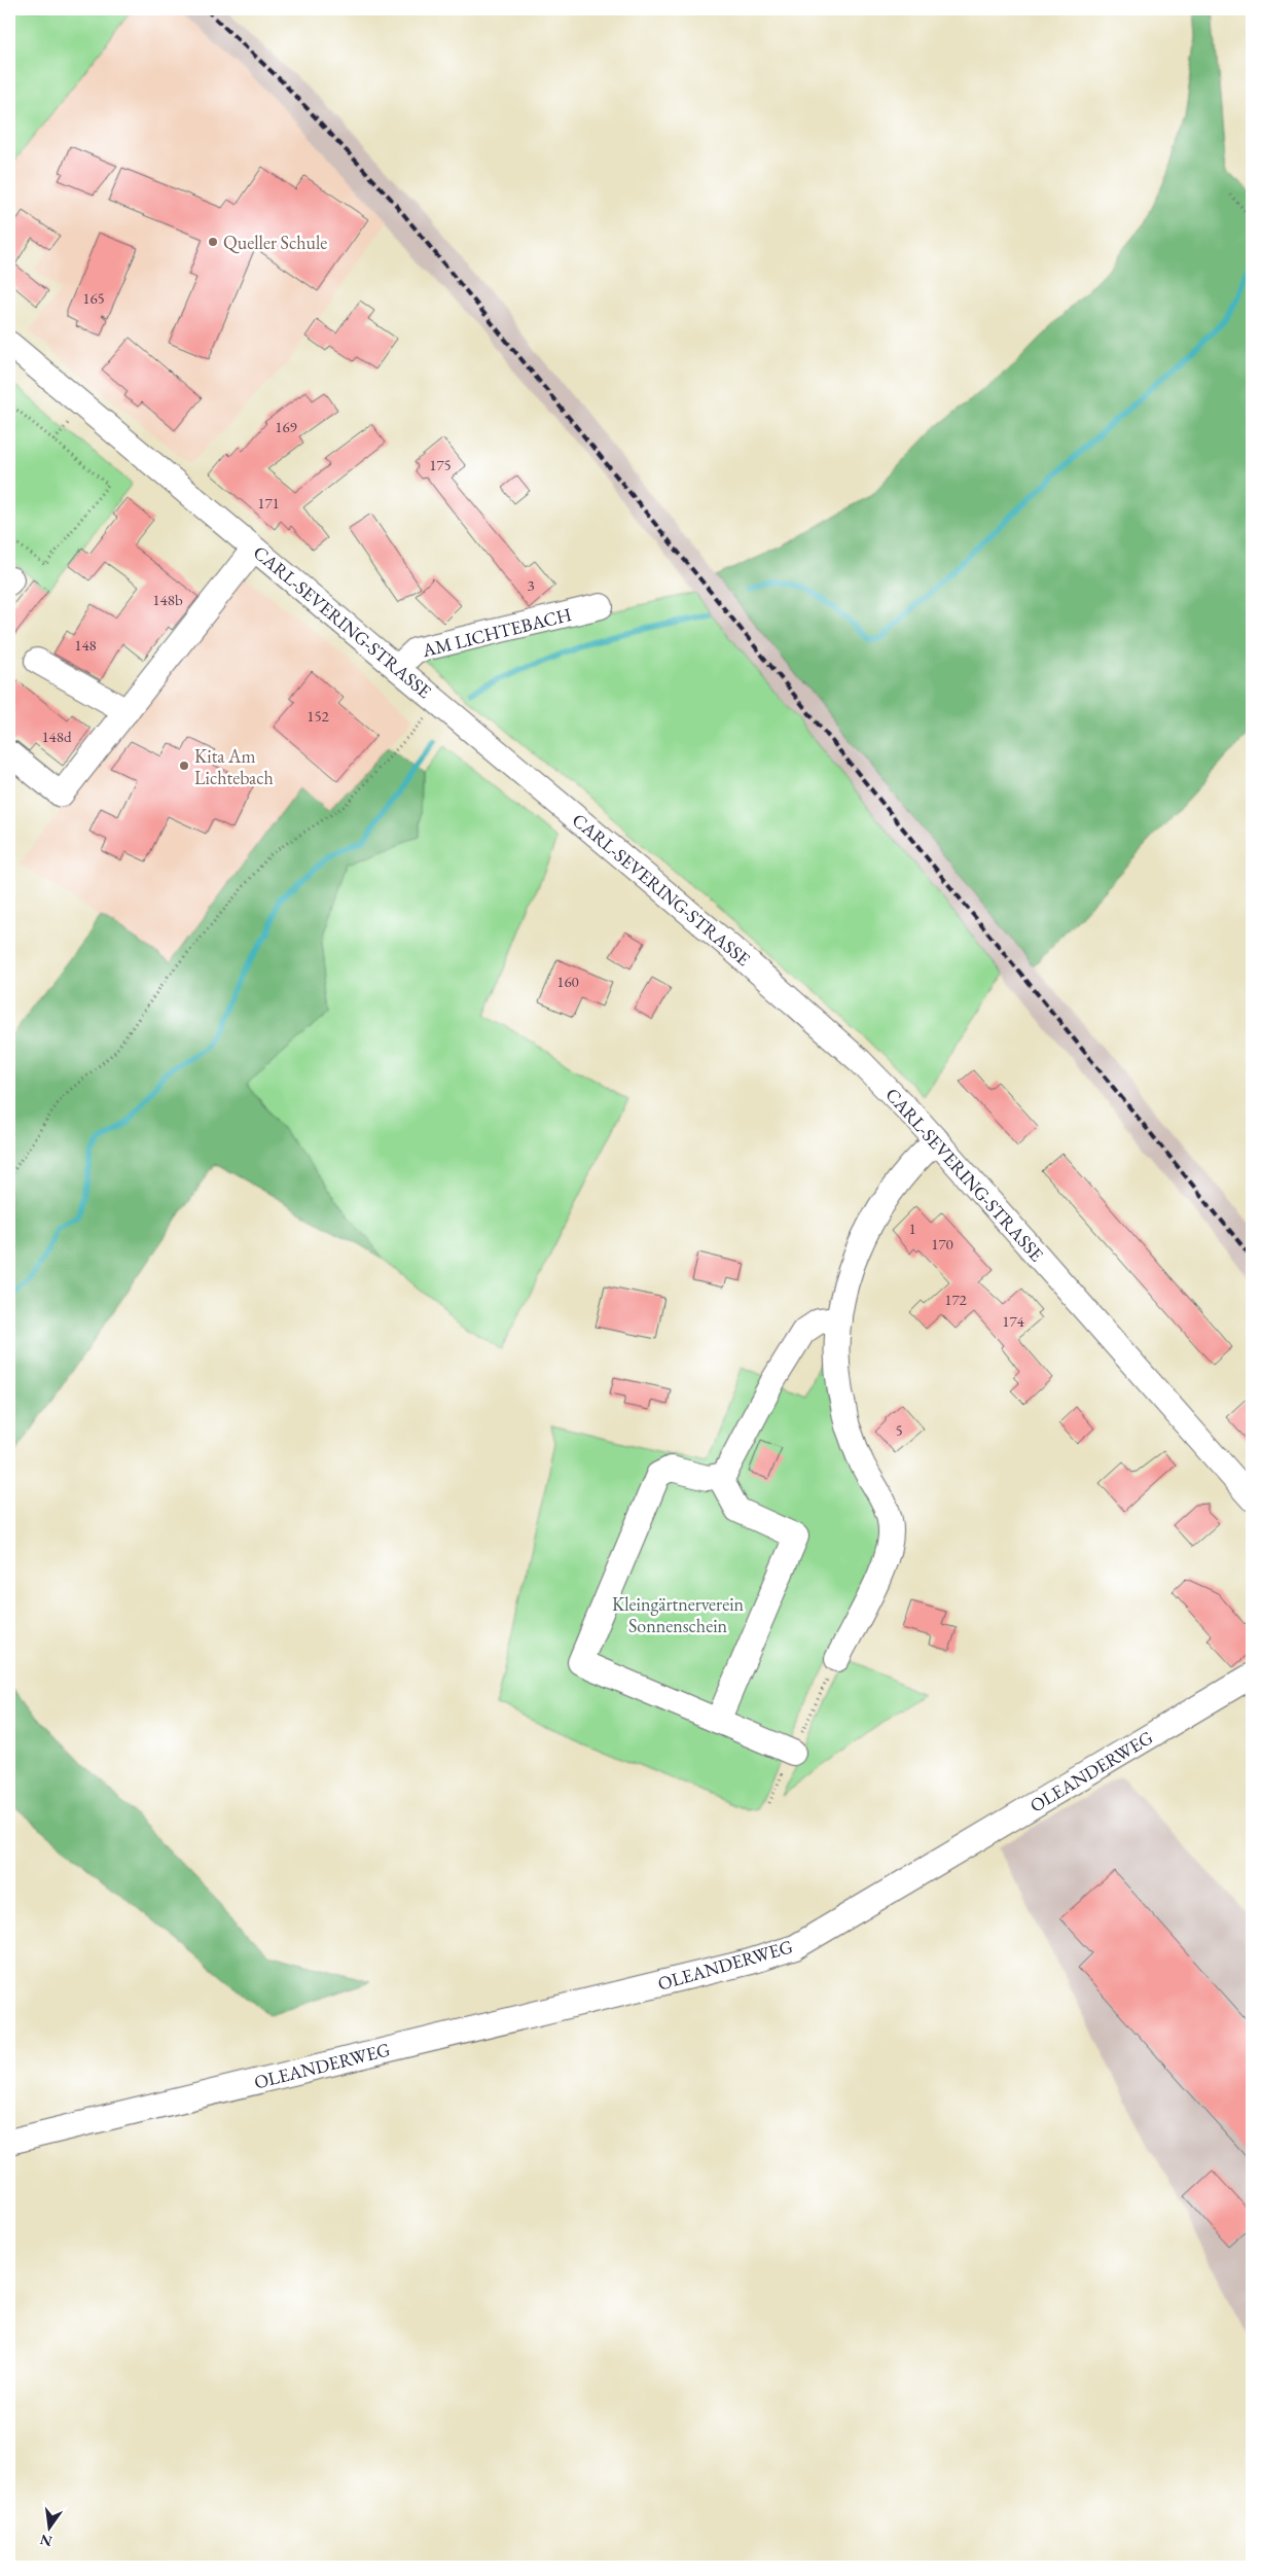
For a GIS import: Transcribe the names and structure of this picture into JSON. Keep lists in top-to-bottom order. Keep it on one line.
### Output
{"streets":{"street":["CARL-SEVERING-STRASSE","AM LICHTEBACH","OLEANDERWEG"]},"crossings":[["CARL-SEVERING-STRASSE","AM LICHTEBACH"]],"parks":["Kleingärtnerverein Sonnenschein"],"places":["Queller Schule","Kita Am Lichtebach"],"house_numbers":["165","169","175","171","3","148b","148","152","148d","160","1","170","172","174","5"],"north":"bottom"}
